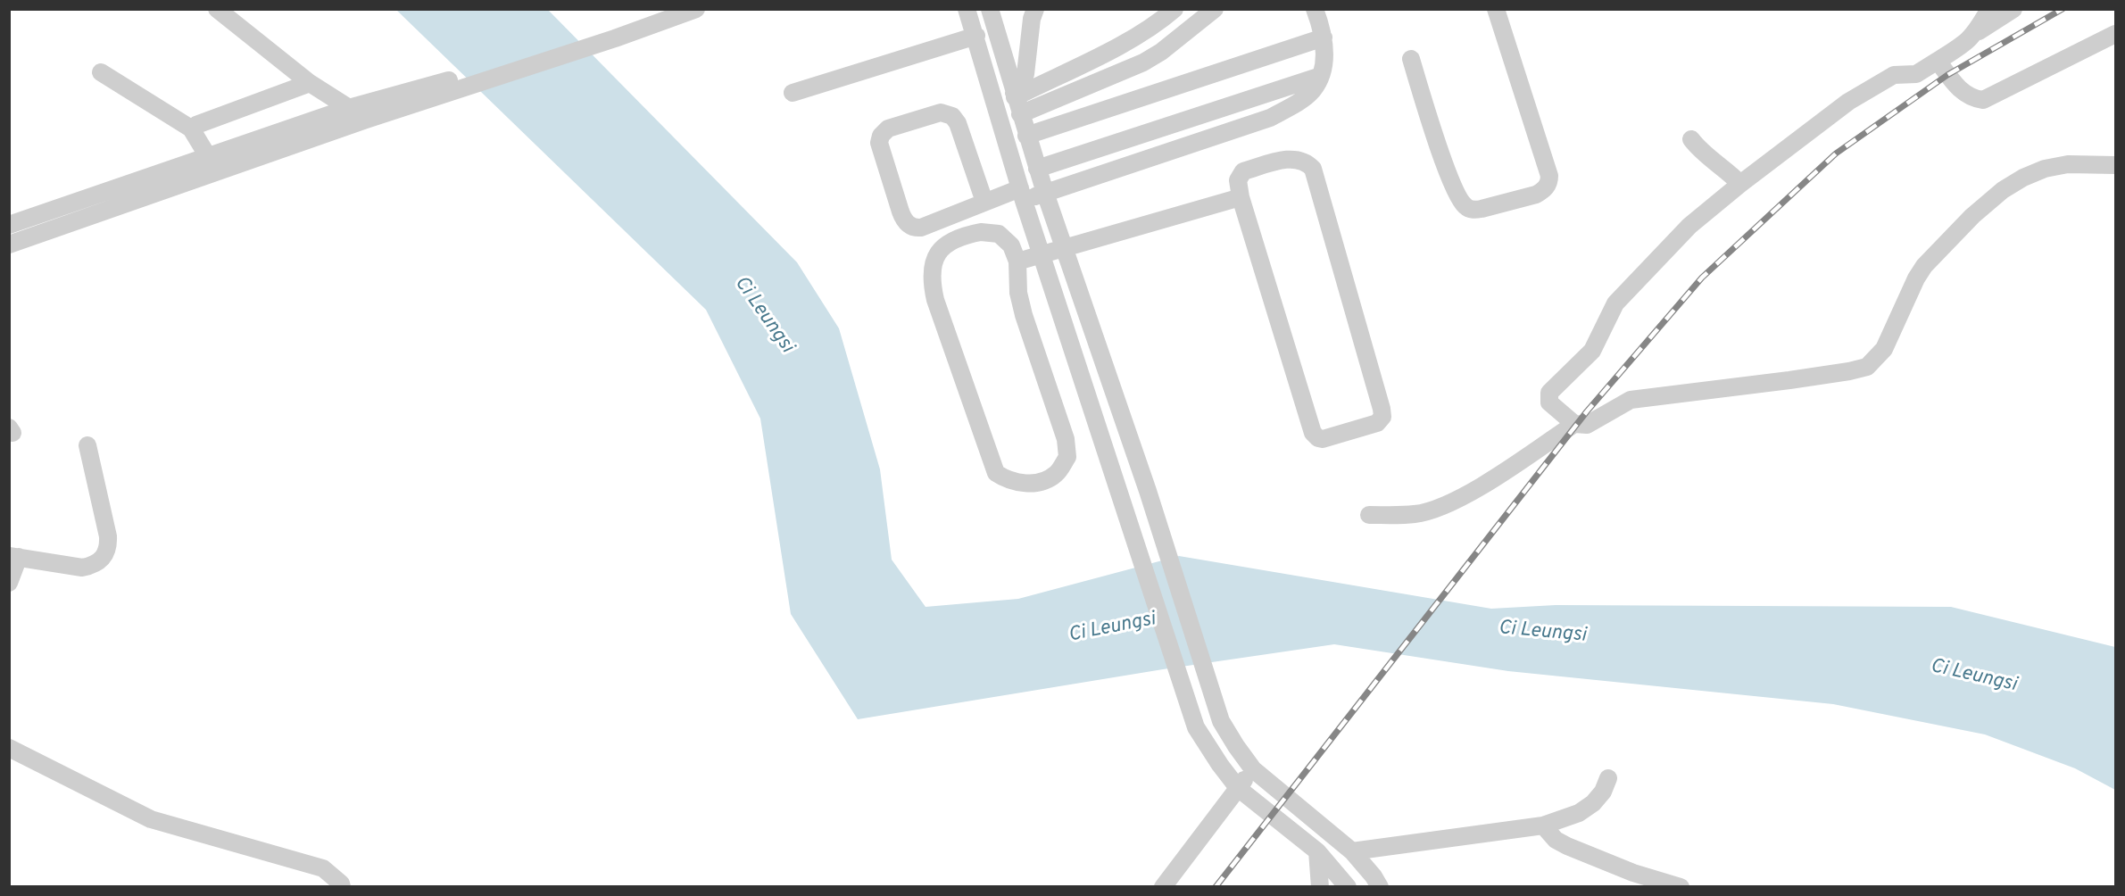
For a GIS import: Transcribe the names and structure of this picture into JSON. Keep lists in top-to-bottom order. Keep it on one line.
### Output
{"water":["Ci Leungsi"]}
